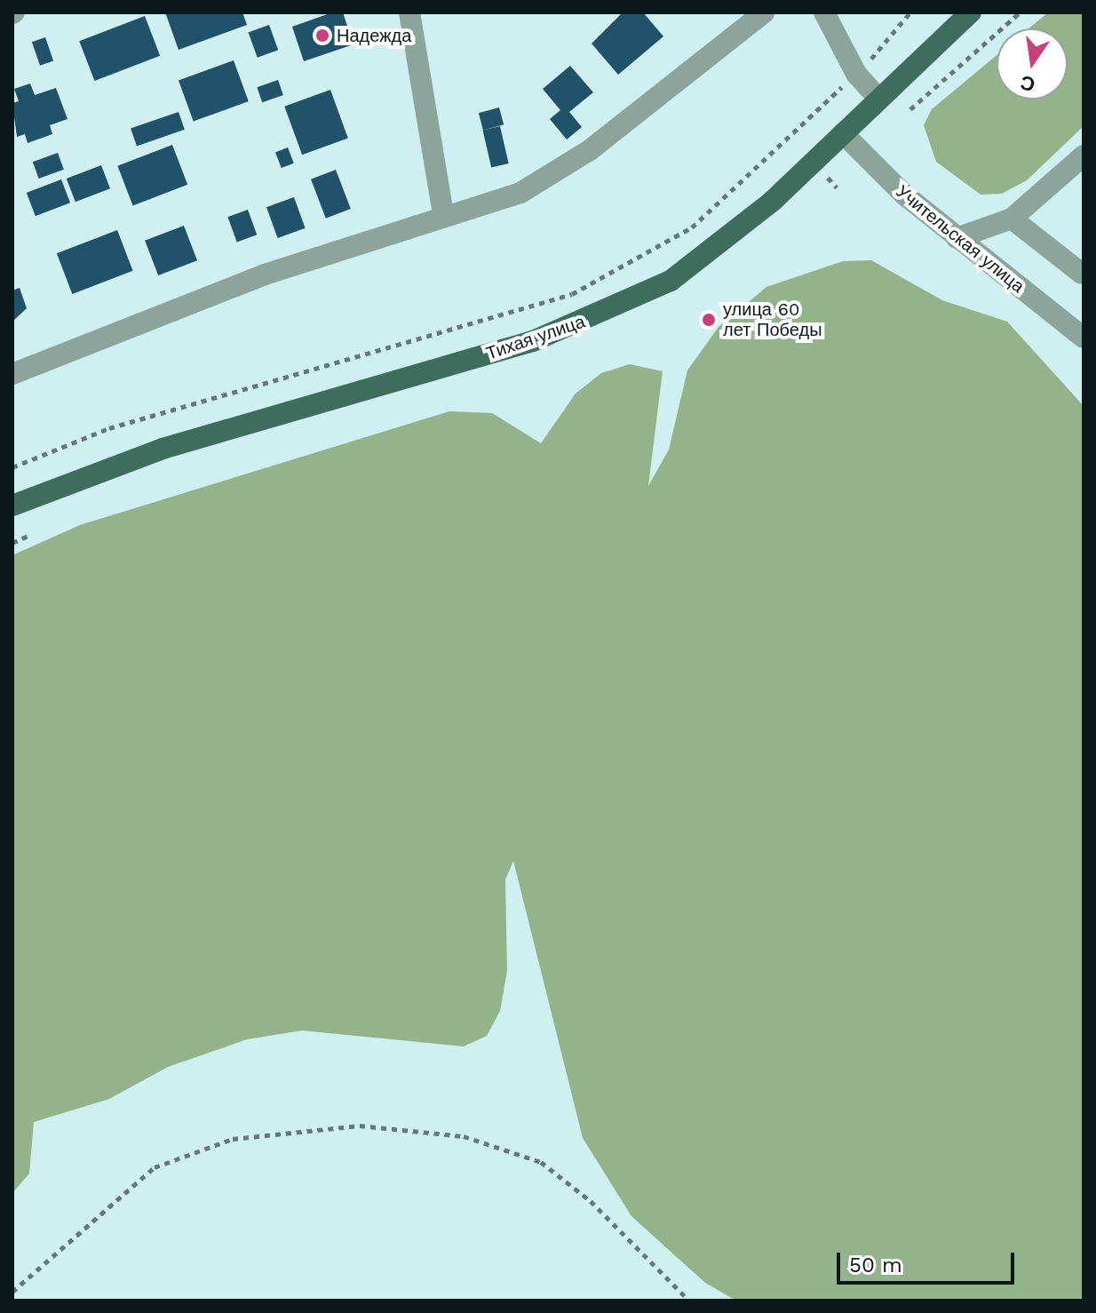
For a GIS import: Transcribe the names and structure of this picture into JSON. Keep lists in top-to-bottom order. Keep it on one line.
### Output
{"streets":{"main road":["Тихая улица"],"street":["Учительская улица"]},"crossings":[["Учительская улица","Тихая улица"]],"places":["Надежда","улица 60 лет Победы"],"scale_bar":"50 m","north":"bottom"}
